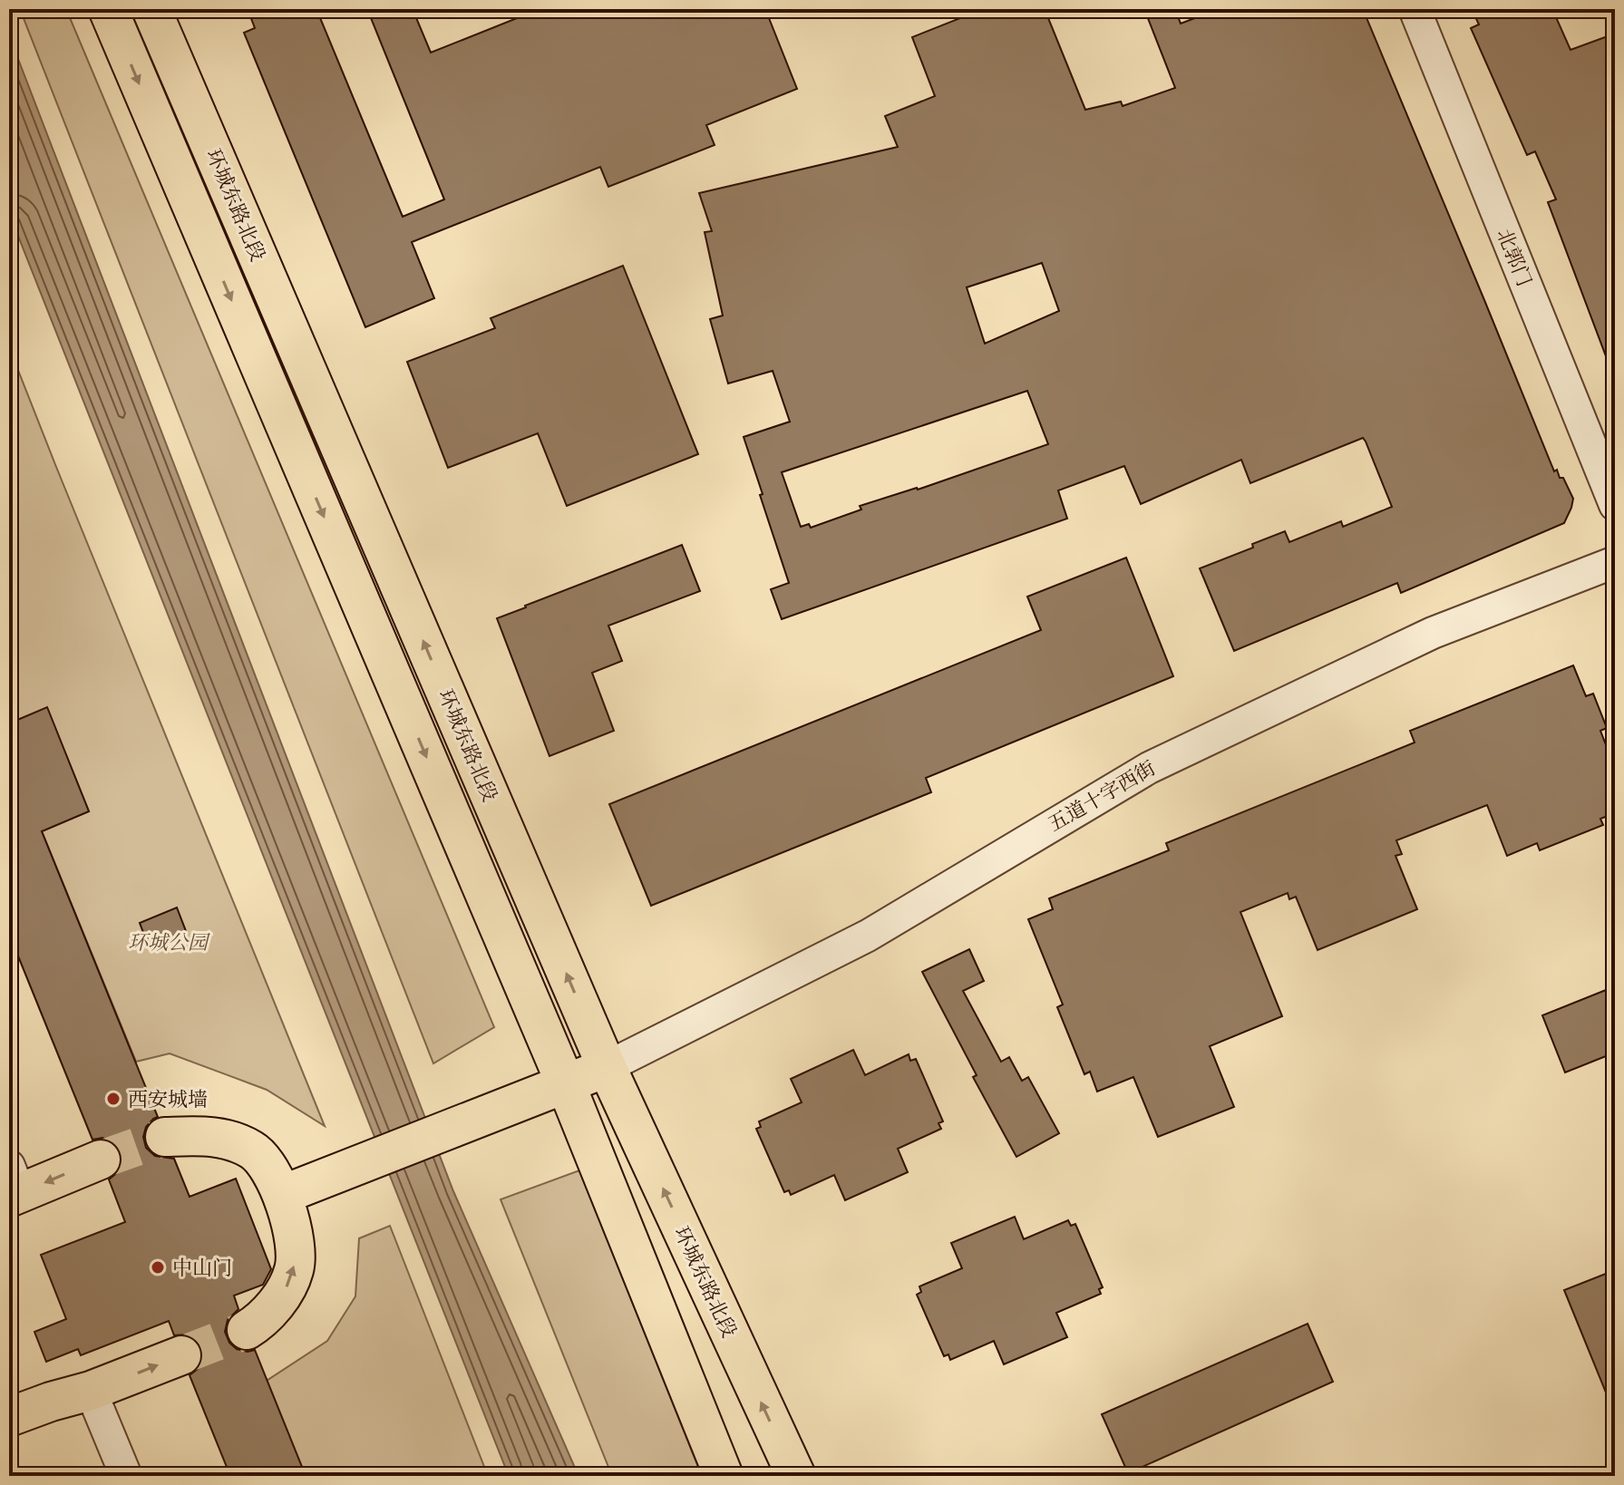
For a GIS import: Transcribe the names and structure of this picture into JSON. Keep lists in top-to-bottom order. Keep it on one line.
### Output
{"streets":{"main road":["环城东路北段"],"street":["北郭门","五道十字西街"]},"crossings":[["环城东路北段","五道十字西街"]],"parks":["环城公园"],"places":["西安城墙","中山门"]}
